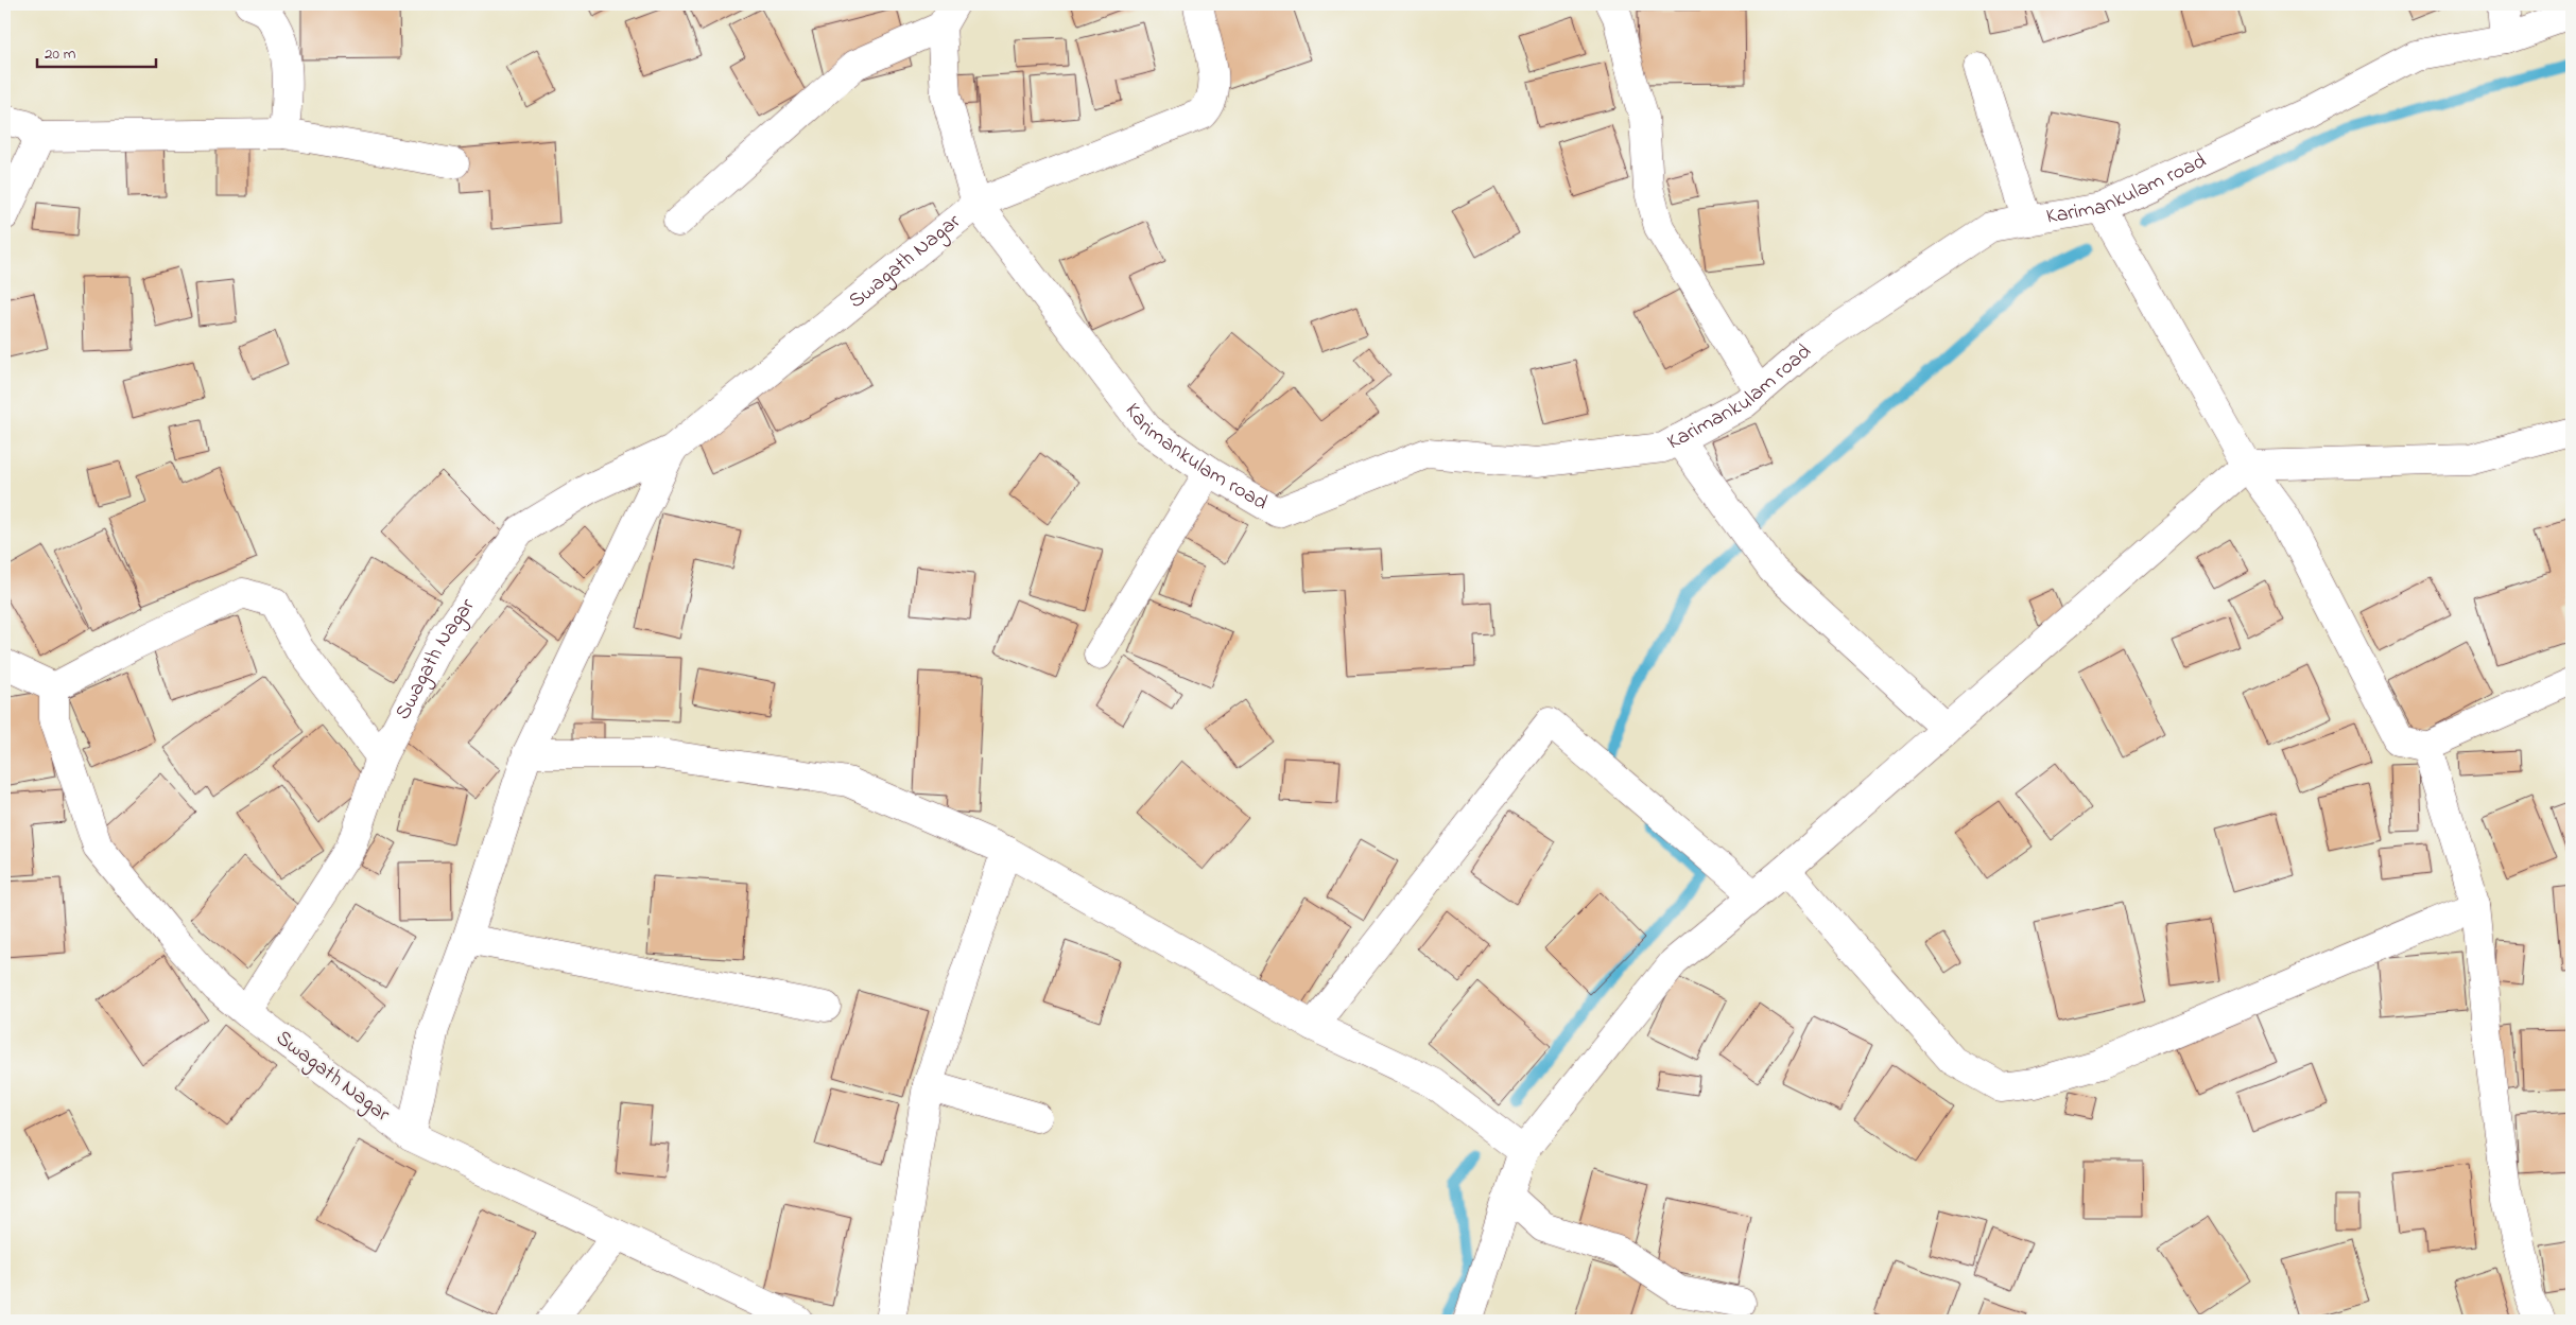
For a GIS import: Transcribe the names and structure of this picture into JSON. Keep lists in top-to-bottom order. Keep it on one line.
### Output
{"streets":{"street":["Karimankulam road","Swagath Nagar"]},"crossings":[["Karimankulam road","Swagath Nagar"]],"scale_bar":"20 m"}
